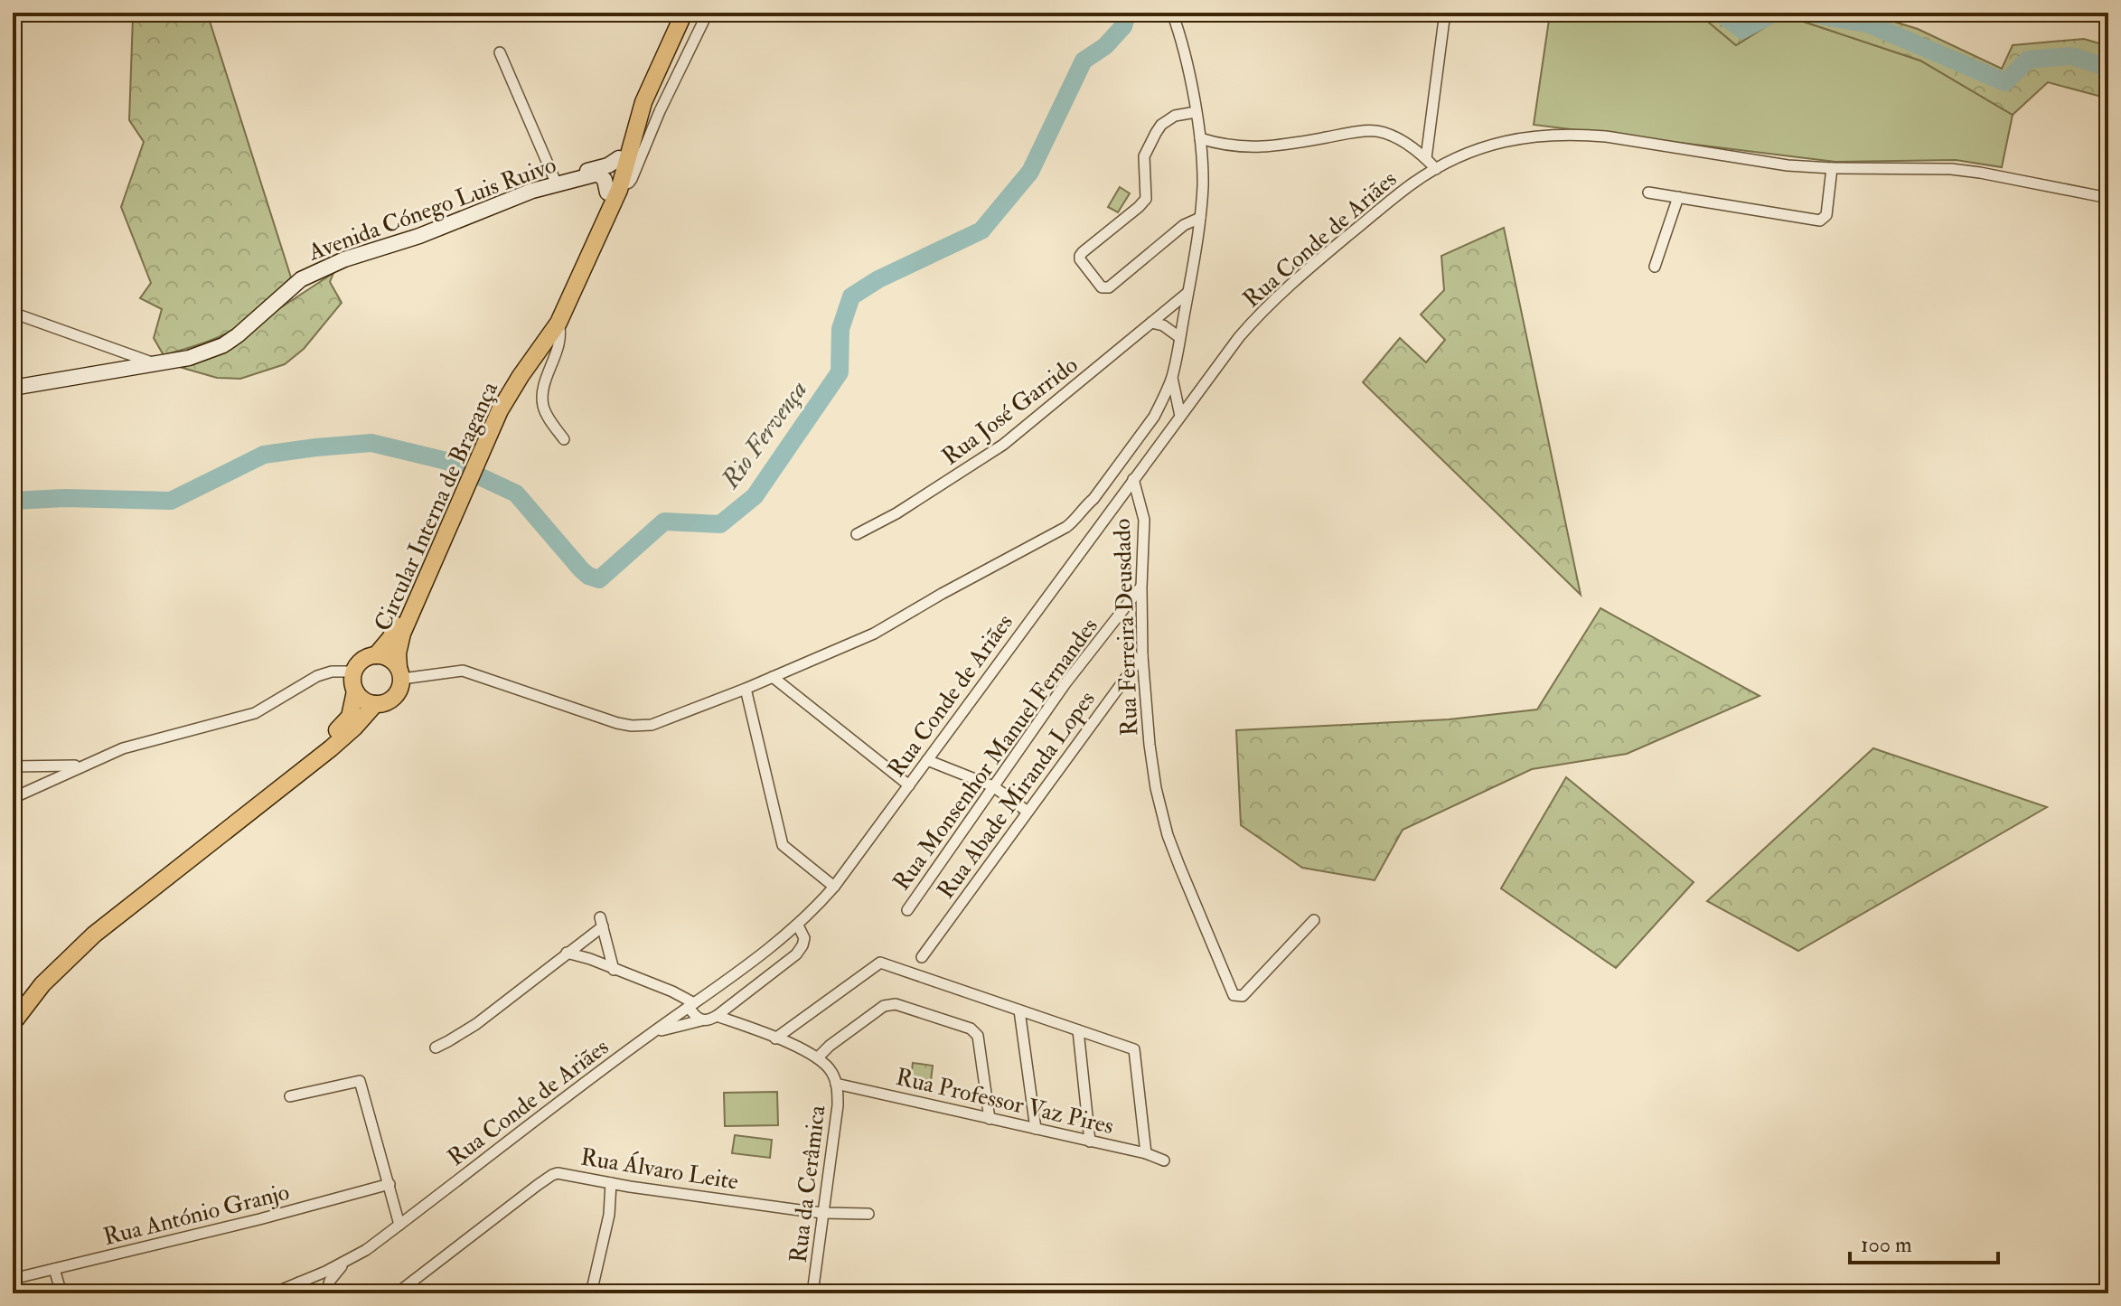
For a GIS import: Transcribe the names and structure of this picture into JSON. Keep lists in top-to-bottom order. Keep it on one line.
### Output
{"streets":{"main road":["Circular Interna de Bragança"],"street":["Avenida Cónego Luis Ruivo","Rua Conde de Ariães","Rua José Garrido","Rua Ferreira Deusdado","Rua Monsenhor Manuel Fernandes","Rua Abade Miranda Lopes","Rua Professor Vaz Pires","Rua Álvaro Leite","Rua da Cerâmica","Rua António Granjo"]},"crossings":[["Avenida Cónego Luis Ruivo","Circular Interna de Bragança"],["Rua Conde de Ariães","Rua Ferreira Deusdado"],["Rua Ferreira Deusdado","Rua Monsenhor Manuel Fernandes"],["Rua Ferreira Deusdado","Rua Abade Miranda Lopes"],["Rua Professor Vaz Pires","Rua da Cerâmica"],["Rua Álvaro Leite","Rua da Cerâmica"]],"water":["Rio Fervença"],"scale_bar":"100 m"}
